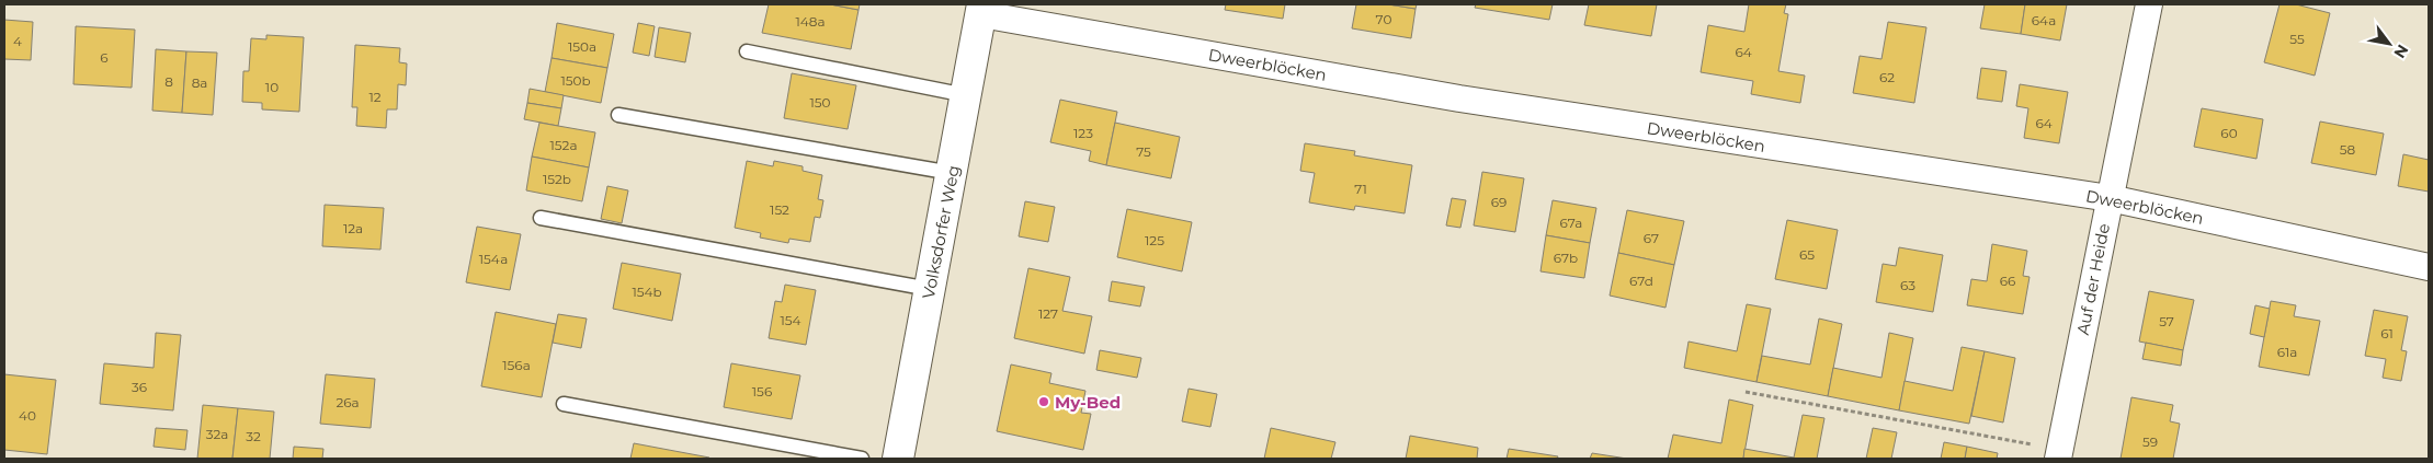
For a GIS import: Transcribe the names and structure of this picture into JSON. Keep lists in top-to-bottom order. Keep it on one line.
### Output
{"streets":{"street":["Dweerblöcken","Volksdorfer Weg","Auf der Heide"]},"crossings":[["Dweerblöcken","Volksdorfer Weg"],["Dweerblöcken","Auf der Heide"]],"places":["My-Bed"],"house_numbers":["70","64a","148a","55","4","150a","64","6","62","150b","8","8a","10","12","150","64","123","60","152a","58","75","152b","71","69","152","67a","12a","67","125","65","67b","154a","67d","66","63","154b","127","154","57","61","61a","156a","36","156","26a","40","32a","32","59"],"north":"bottom right"}
